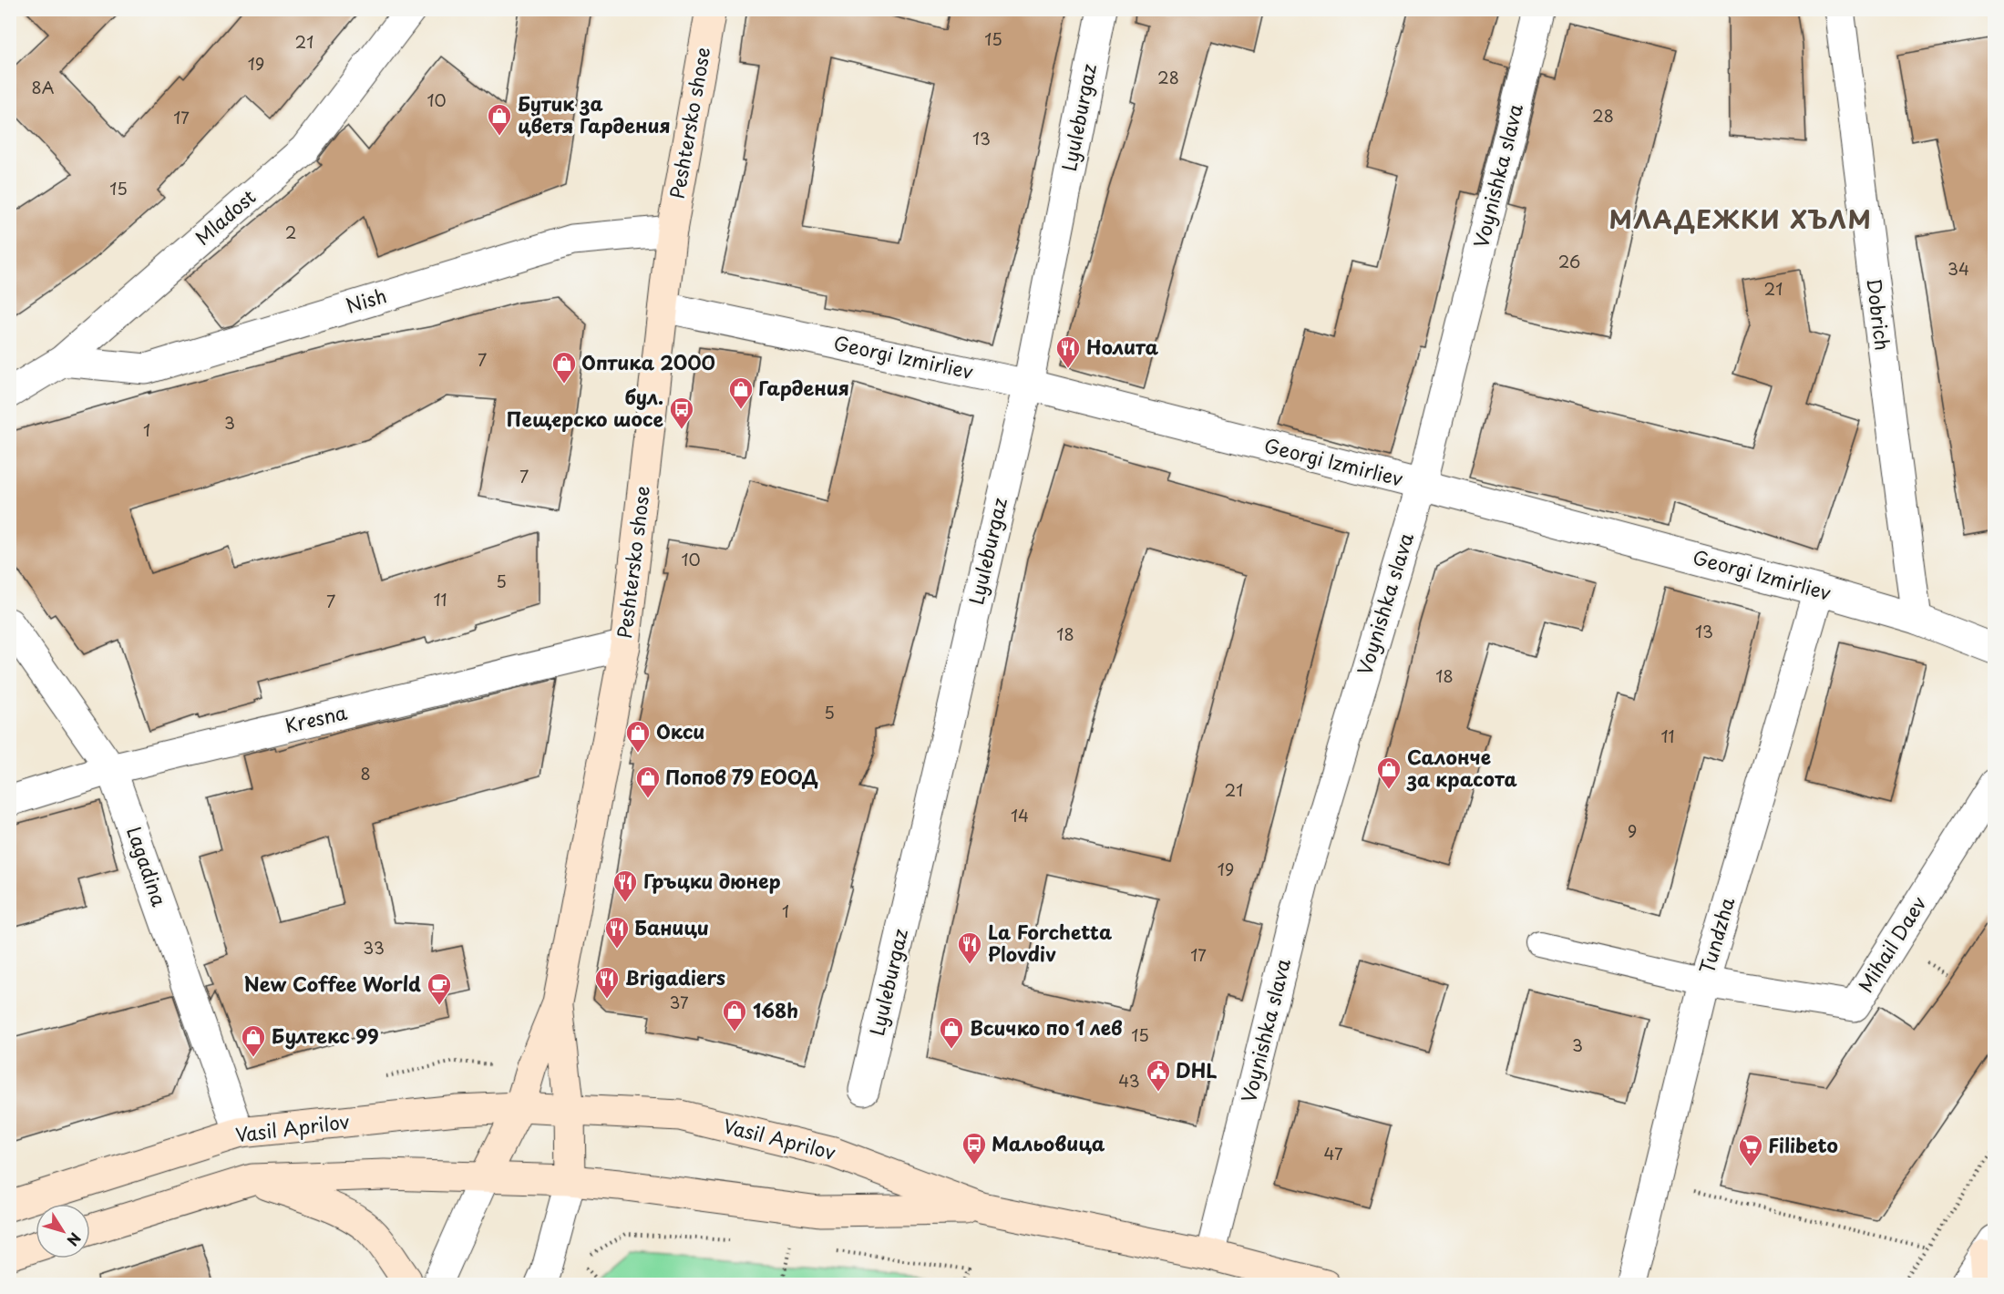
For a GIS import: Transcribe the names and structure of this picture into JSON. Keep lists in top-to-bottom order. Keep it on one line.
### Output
{"streets":{"main road":["Peshtersko shose","Vasil Aprilov"],"street":["Lyuleburgaz","Voynishka slava","Mladost","Nish","Dobrich","Georgi Izmirliev","Kresna","Lagadina","Tundzha","Mihail Daev"]},"crossings":[["Lyuleburgaz","Georgi Izmirliev"],["Peshtersko shose","Nish"],["Peshtersko shose","Georgi Izmirliev"],["Peshtersko shose","Kresna"],["Peshtersko shose","Vasil Aprilov"],["Voynishka slava","Georgi Izmirliev"],["Voynishka slava","Vasil Aprilov"],["Mladost","Nish"],["Dobrich","Georgi Izmirliev"],["Georgi Izmirliev","Tundzha"],["Kresna","Lagadina"],["Lagadina","Vasil Aprilov"],["Tundzha","Mihail Daev"]],"districts":["МЛАДЕЖКИ ХЪЛМ"],"places":{"shop":["Бутик за цветя Гардения","Оптика 2000","Гардения","Окси","Салонче за красота","Попов 79 ЕООД","168h","Всичко по 1 лев","Бултекс 99"],"restaurant":["Нолита","Гръцки дюнер","Баници","La Forchetta Plovdiv","Brigadiers"],"bus stop":["бул. Пещерско шосе","Мальовица"],"cafe":["New Coffee World"],"public building":["DHL"],"supermarket":["Filibeto"]},"house_numbers":["15","21","19","28","8А","10","28","17","13","15","2","26","34","21","7","3","1","7","10","5","11","7","13","18","18","5","11","8","21","14","9","19","1","33","17","37","15","3","43","47"],"north":"bottom right"}
